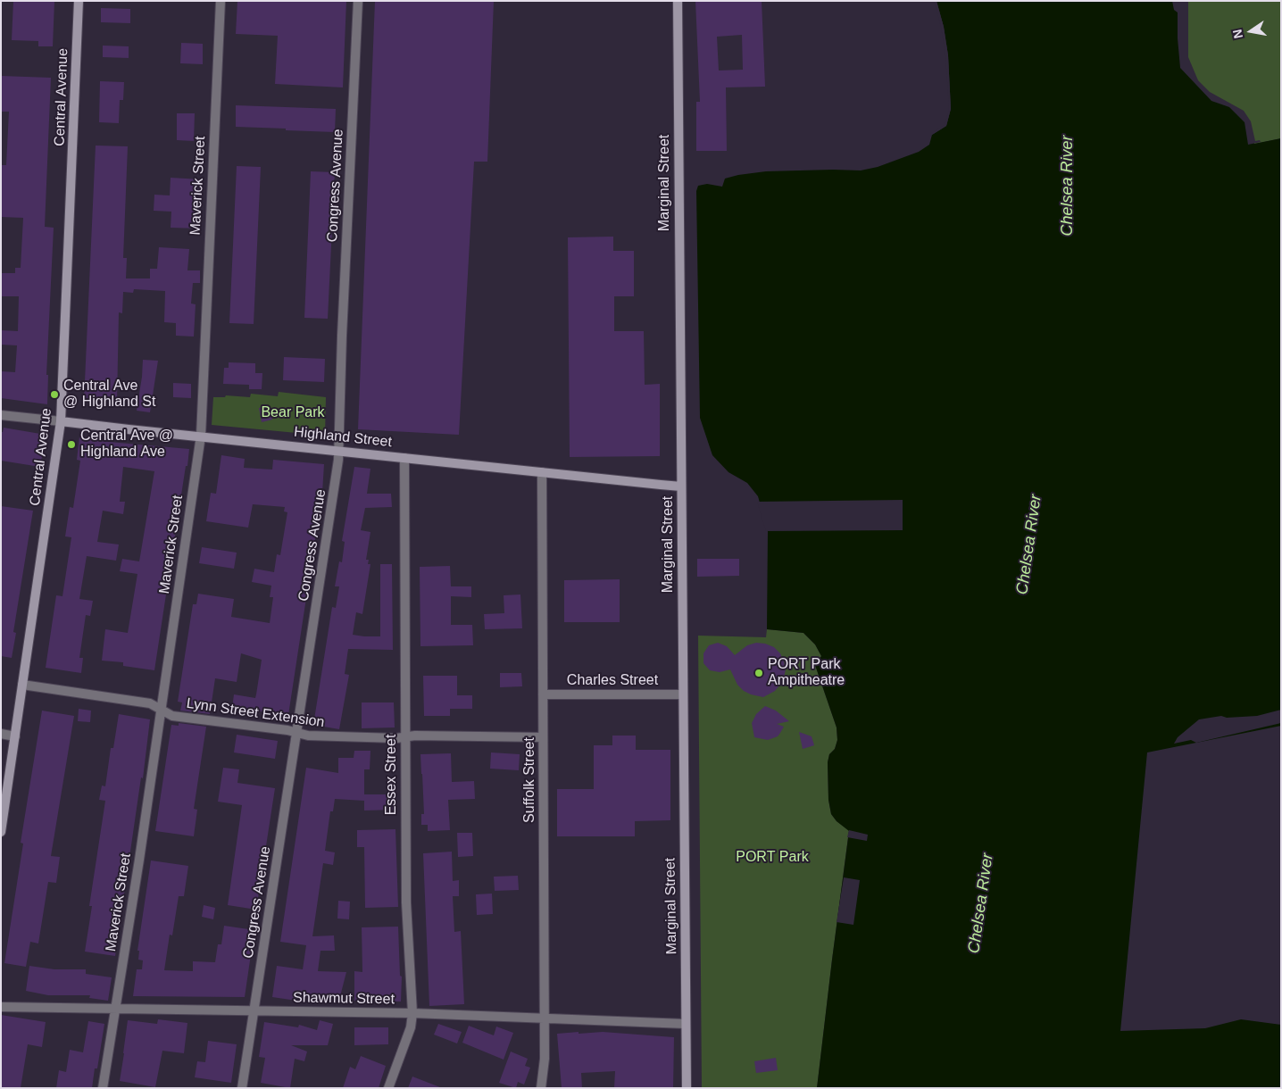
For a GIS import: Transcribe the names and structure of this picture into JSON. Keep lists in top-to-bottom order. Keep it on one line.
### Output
{"streets":{"street":["Central Avenue","Marginal Street","Maverick Street","Congress Avenue","Highland Street","Charles Street","Lynn Street Extension","Essex Street","Suffolk Street","Shawmut Street"]},"crossings":[["Central Avenue","Highland Street"],["Central Avenue","Lynn Street Extension"],["Marginal Street","Highland Street"],["Marginal Street","Charles Street"],["Marginal Street","Shawmut Street"],["Maverick Street","Highland Street"],["Maverick Street","Lynn Street Extension"],["Maverick Street","Shawmut Street"],["Congress Avenue","Highland Street"],["Congress Avenue","Lynn Street Extension"],["Congress Avenue","Shawmut Street"],["Highland Street","Essex Street"],["Highland Street","Suffolk Street"],["Charles Street","Suffolk Street"],["Lynn Street Extension","Essex Street"],["Lynn Street Extension","Suffolk Street"],["Essex Street","Shawmut Street"],["Suffolk Street","Shawmut Street"]],"water":["Chelsea River"],"parks":["Bear Park","PORT Park"],"places":["Central Ave @ Highland St","Central Ave @ Highland Ave","PORT Park Ampitheatre"],"north":"left"}
